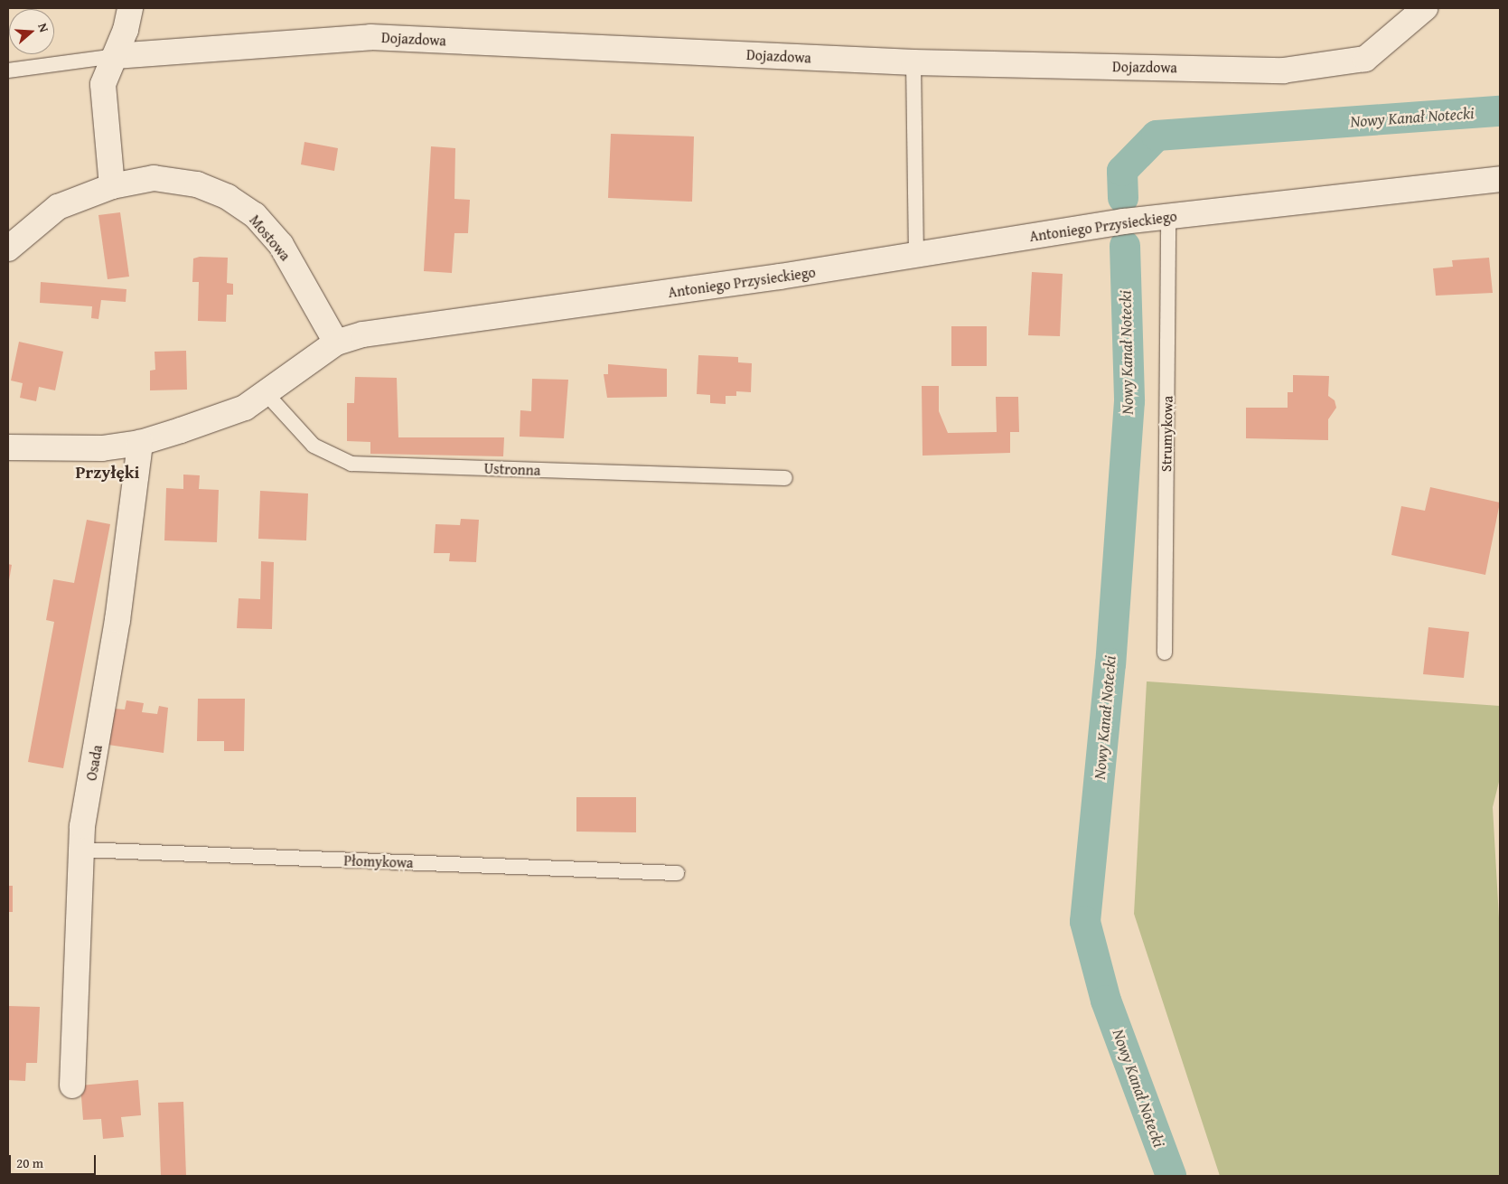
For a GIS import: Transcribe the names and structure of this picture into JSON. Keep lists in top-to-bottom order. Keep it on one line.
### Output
{"streets":{"street":["Dojazdowa","Antoniego Przysieckiego","Mostowa","Osada"],"lane":["Strumykowa","Ustronna","Płomykowa"]},"crossings":[["Antoniego Przysieckiego","Mostowa"],["Antoniego Przysieckiego","Strumykowa"],["Antoniego Przysieckiego","Ustronna"],["Antoniego Przysieckiego","Osada"],["Osada","Płomykowa"]],"districts":["Przyłęki"],"water":["Nowy Kanał Notecki"],"scale_bar":"20 m","north":"right"}
